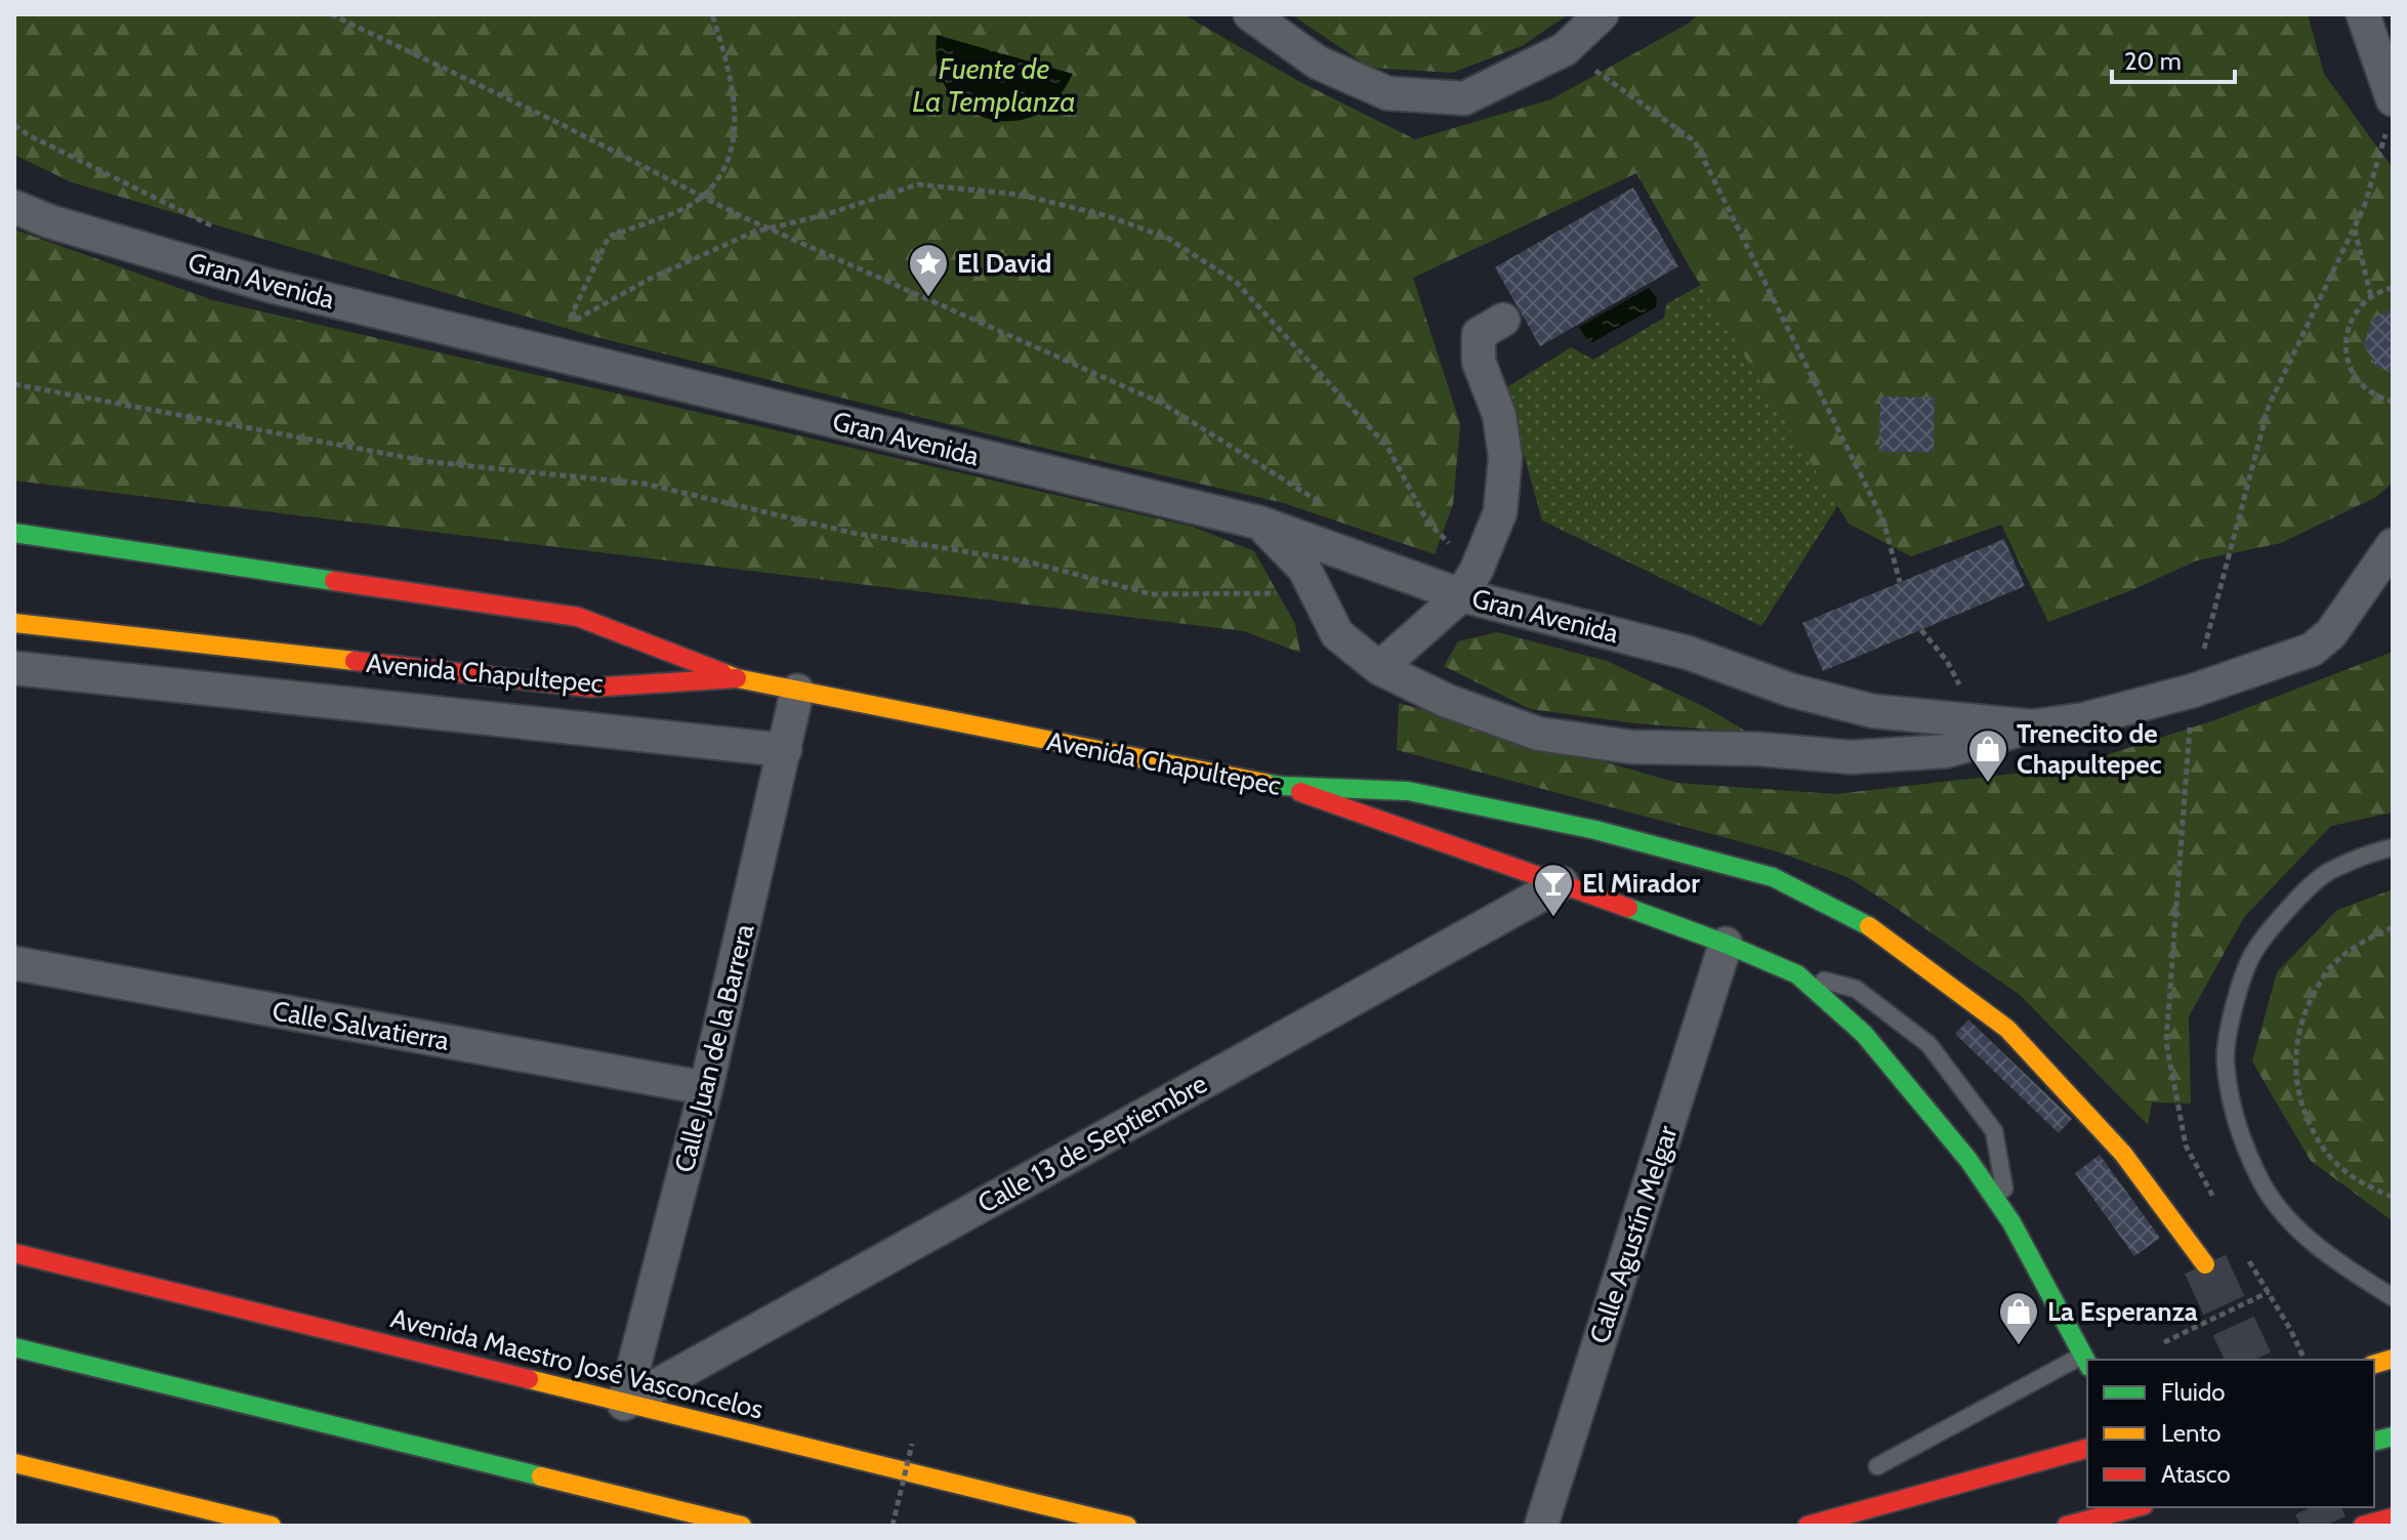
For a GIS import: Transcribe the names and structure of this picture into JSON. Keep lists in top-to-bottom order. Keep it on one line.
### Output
{"streets":{"main road":["Avenida Chapultepec","Avenida Maestro José Vasconcelos"],"street":["Gran Avenida","Calle Salvatierra","Calle Juan de la Barrera","Calle 13 de Septiembre","Calle Agustín Melgar"]},"crossings":[["Avenida Chapultepec","Calle Juan de la Barrera"],["Avenida Chapultepec","Calle 13 de Septiembre"],["Avenida Chapultepec","Calle Agustín Melgar"],["Calle Salvatierra","Calle Juan de la Barrera"],["Calle Juan de la Barrera","Calle 13 de Septiembre"],["Calle Juan de la Barrera","Avenida Maestro José Vasconcelos"],["Calle 13 de Septiembre","Avenida Maestro José Vasconcelos"]],"water":["Fuente de La Templanza"],"places":{"place":["El David"],"shop":["Trenecito de Chapultepec","La Esperanza"],"bar":["El Mirador"]},"legend":["Fluido","Lento","Atasco"],"scale_bar":"20 m"}
